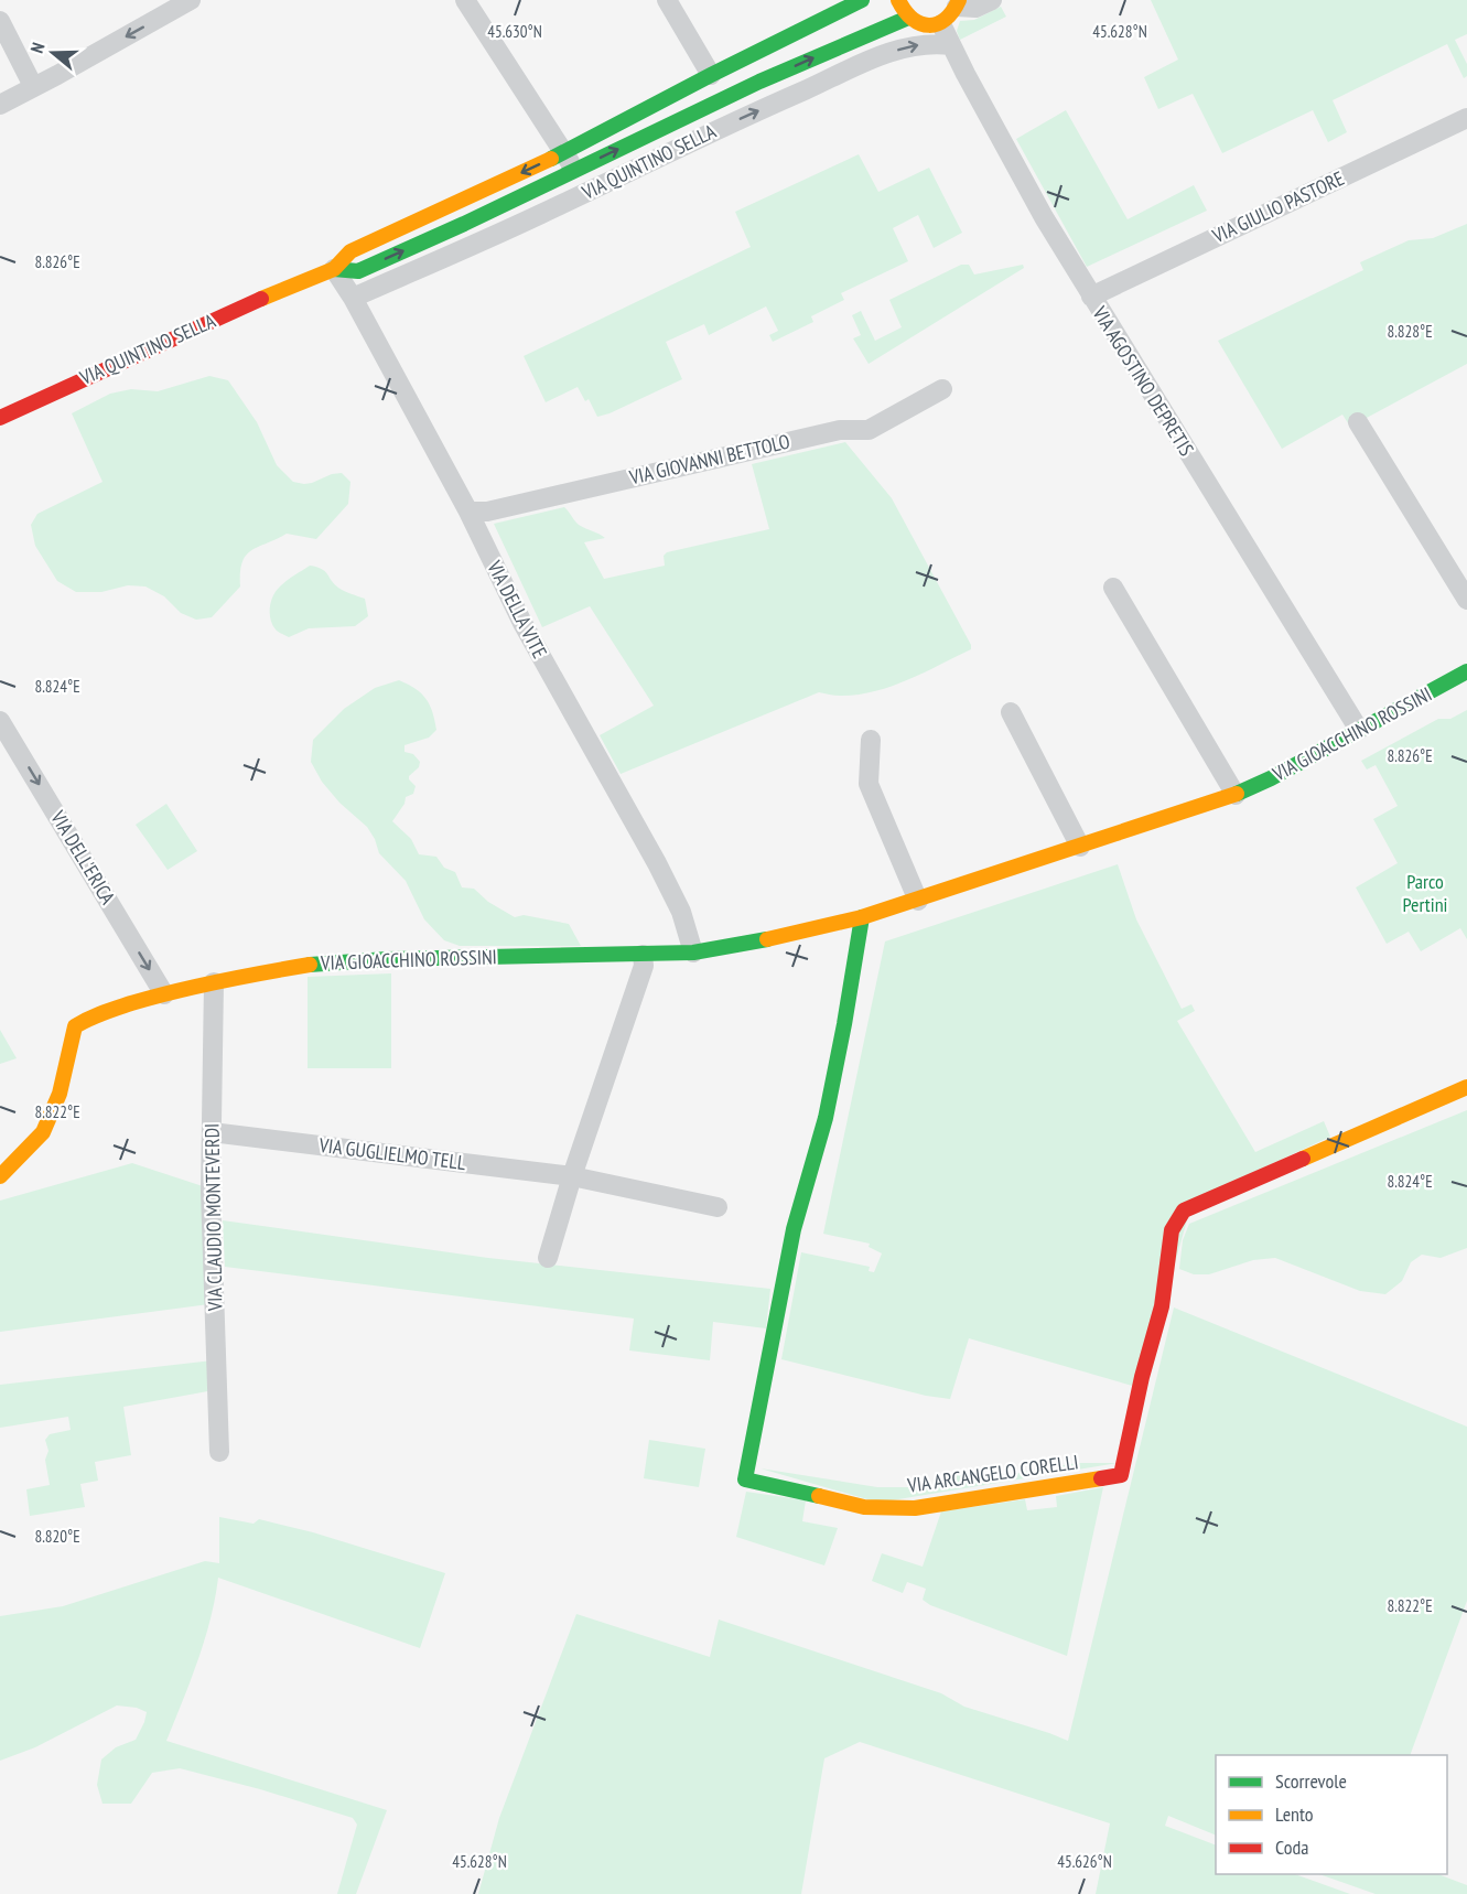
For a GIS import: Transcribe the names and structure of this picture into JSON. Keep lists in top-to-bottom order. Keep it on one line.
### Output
{"streets":{"street":["VIA QUINTINO SELLA","VIA GIULIO PASTORE","VIA AGOSTINO DEPRETIS","VIA GIOVANNI BETTOLO","VIA DELLA VITE","VIA GIOACCHINO ROSSINI","VIA DELL'ERICA","VIA GUGLIELMO TELL","VIA CLAUDIO MONTEVERDI","VIA ARCANGELO CORELLI"]},"crossings":[["VIA QUINTINO SELLA","VIA AGOSTINO DEPRETIS"],["VIA QUINTINO SELLA","VIA DELLA VITE"],["VIA GIULIO PASTORE","VIA AGOSTINO DEPRETIS"],["VIA AGOSTINO DEPRETIS","VIA GIOACCHINO ROSSINI"],["VIA GIOVANNI BETTOLO","VIA DELLA VITE"],["VIA DELLA VITE","VIA GIOACCHINO ROSSINI"],["VIA GIOACCHINO ROSSINI","VIA DELL'ERICA"],["VIA GIOACCHINO ROSSINI","VIA CLAUDIO MONTEVERDI"],["VIA GIOACCHINO ROSSINI","VIA ARCANGELO CORELLI"],["VIA GUGLIELMO TELL","VIA CLAUDIO MONTEVERDI"]],"one_way":["VIA DELL'ERICA"],"parks":["Parco Pertini"],"legend":["Scorrevole","Lento","Coda"],"north":"left","coordinates":["45.630°N","45.628°N","8.826°E","8.828°E","8.824°E","8.822°E","8.820°E","45.626°N"]}
